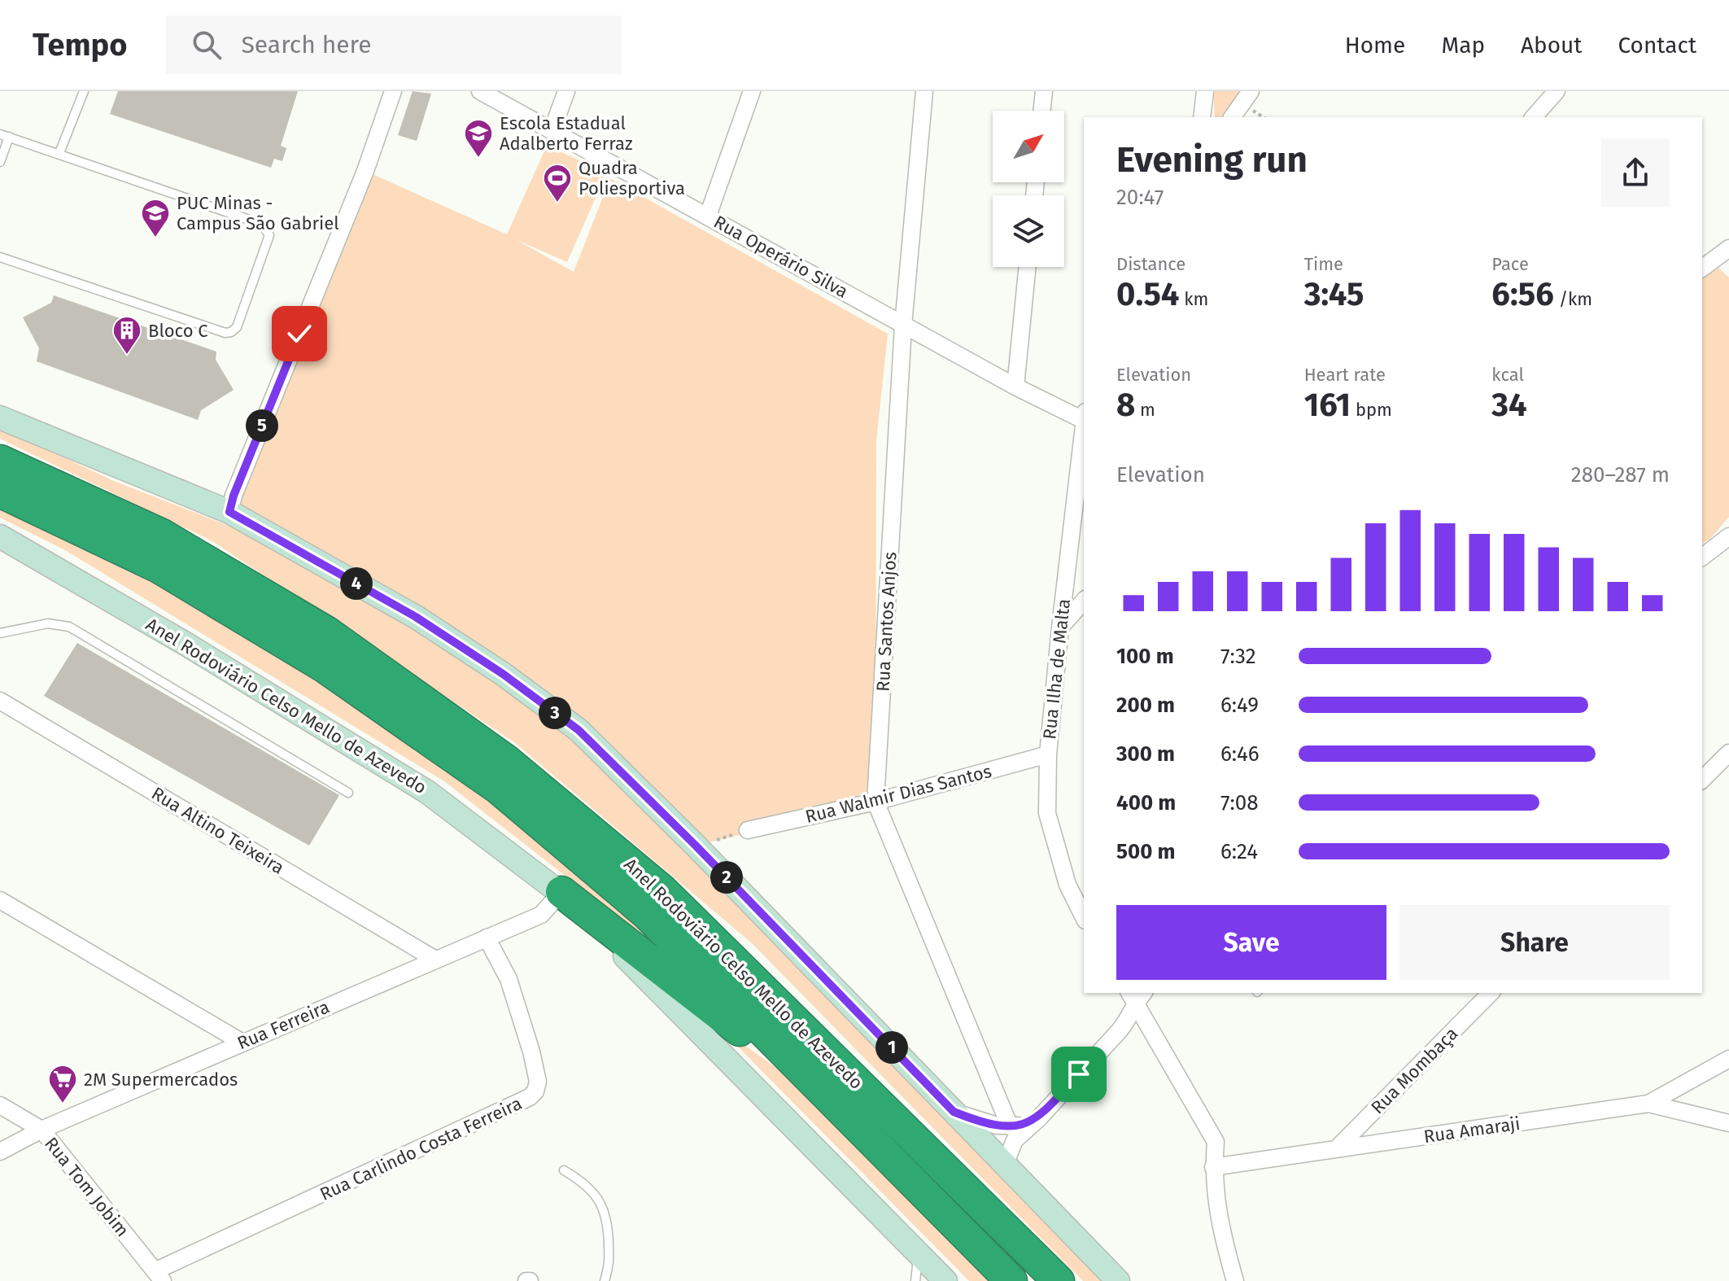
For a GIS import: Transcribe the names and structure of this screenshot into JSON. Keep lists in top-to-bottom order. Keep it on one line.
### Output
{"streets":{"highway":["Anel Rodoviário Celso Mello de Azevedo"],"street":["Rua Operário Silva","Rua Santos Anjos","Rua Ilha de Malta","Rua Walmir Dias Santos","Rua Altino Teixeira","Rua Ferreira","Rua Mombaça","Rua Amaraji","Rua Carlindo Costa Ferreira","Rua Tom Jobim"]},"crossings":[["Rua Operário Silva","Rua Santos Anjos"],["Rua Operário Silva","Rua Ilha de Malta"],["Rua Santos Anjos","Rua Walmir Dias Santos"],["Rua Ilha de Malta","Rua Walmir Dias Santos"],["Anel Rodoviário Celso Mello de Azevedo","Rua Ferreira"],["Rua Altino Teixeira","Rua Ferreira"],["Rua Ferreira","Rua Carlindo Costa Ferreira"],["Rua Ferreira","Rua Tom Jobim"],["Rua Mombaça","Rua Amaraji"],["Rua Carlindo Costa Ferreira","Rua Tom Jobim"]],"places":{"school or university":["Escola Estadual Adalberto Ferraz","PUC Minas - Campus São Gabriel"],"sports":["Quadra Poliesportiva"],"building":["Bloco C"],"supermarket":["2M Supermercados"]},"north":"top right","page":{"header":"Tempo","search":"Search here","nav":["Home","Map","About","Contact"],"heading":["Evening run","20:47"],"stats":[["Distance","0.54 km"],["Time","3:45"],["Pace","6:56 /km"],["Elevation","8 m"],["Heart rate","161 bpm"],["kcal","34"]],"pins":["5","4","3","2","1"],"chart":["Elevation","280–287 m"],"list":[{"name":"100 m","note":"7:32"},{"name":"200 m","note":"6:49"},{"name":"300 m","note":"6:46"},{"name":"400 m","note":"7:08"},{"name":"500 m","note":"6:24"}],"buttons":["Save","Share"]}}
